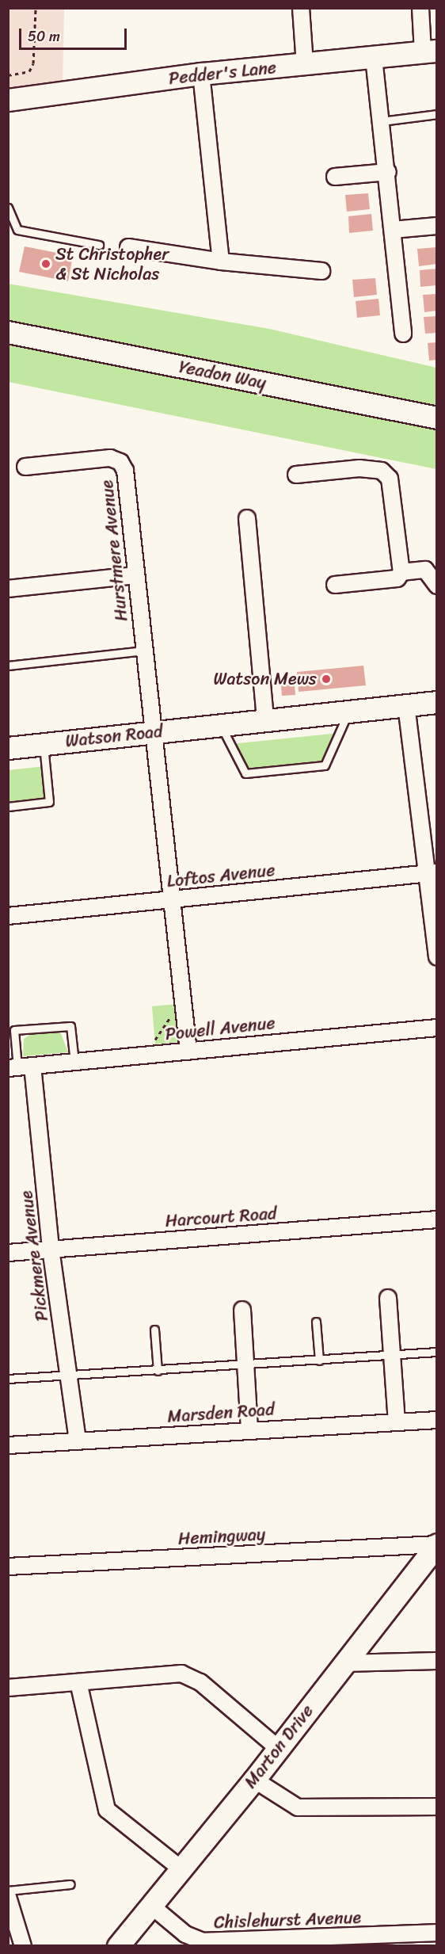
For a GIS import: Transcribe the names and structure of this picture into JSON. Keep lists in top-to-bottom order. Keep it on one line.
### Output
{"streets":{"street":["Pedder's Lane","Yeadon Way","Hurstmere Avenue","Watson Road","Loftos Avenue","Powell Avenue","Harcourt Road","Pickmere Avenue","Marsden Road","Hemingway","Marton Drive","Chislehurst Avenue"]},"crossings":[["Hurstmere Avenue","Watson Road"],["Hurstmere Avenue","Loftos Avenue"],["Hurstmere Avenue","Powell Avenue"],["Powell Avenue","Pickmere Avenue"],["Harcourt Road","Pickmere Avenue"],["Pickmere Avenue","Marsden Road"],["Hemingway","Marton Drive"],["Marton Drive","Chislehurst Avenue"]],"places":["St Christopher & St Nicholas","Watson Mews"],"scale_bar":"50 m"}
